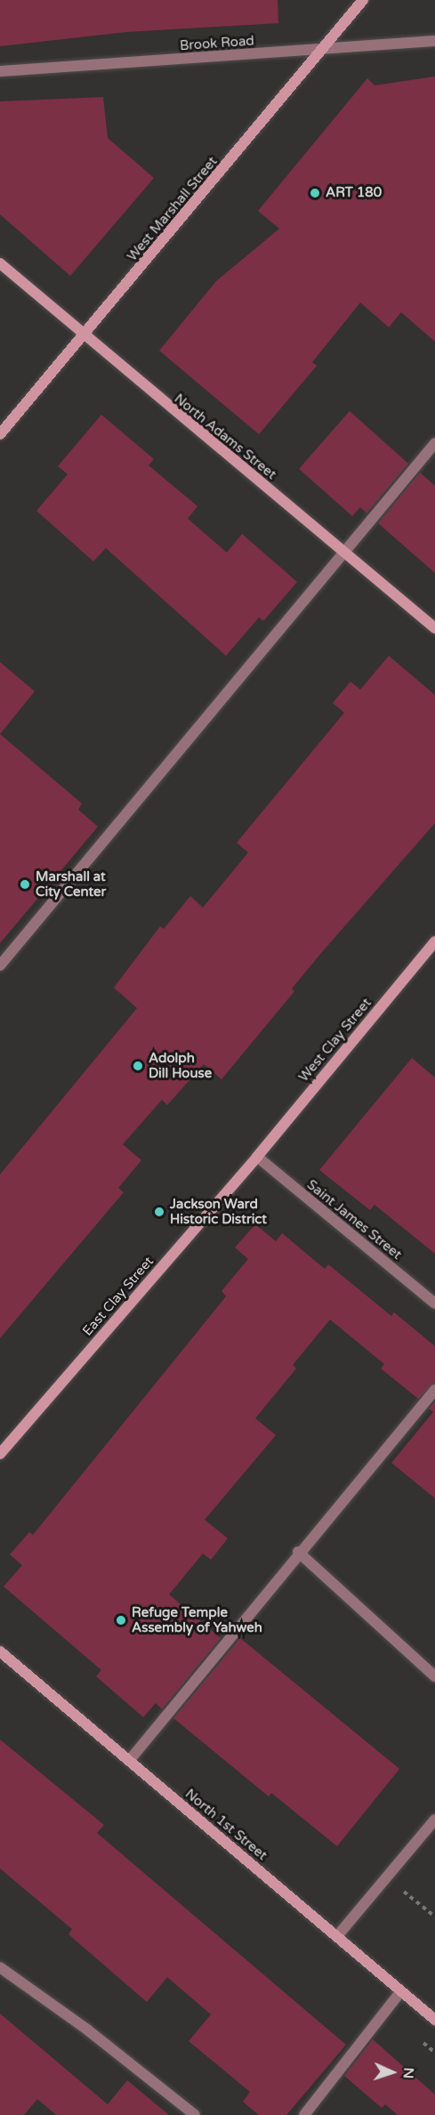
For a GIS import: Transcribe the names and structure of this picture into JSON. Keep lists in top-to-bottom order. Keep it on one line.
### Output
{"streets":{"street":["Brook Road","West Marshall Street","North Adams Street","West Clay Street","Saint James Street","East Clay Street","North 1st Street"]},"crossings":[["Brook Road","West Marshall Street"],["West Marshall Street","North Adams Street"],["West Clay Street","Saint James Street"],["West Clay Street","East Clay Street"],["Saint James Street","East Clay Street"]],"places":["ART 180","Marshall at City Center","Adolph Dill House","Jackson Ward Historic District","Refuge Temple Assembly of Yahweh"],"north":"right"}
